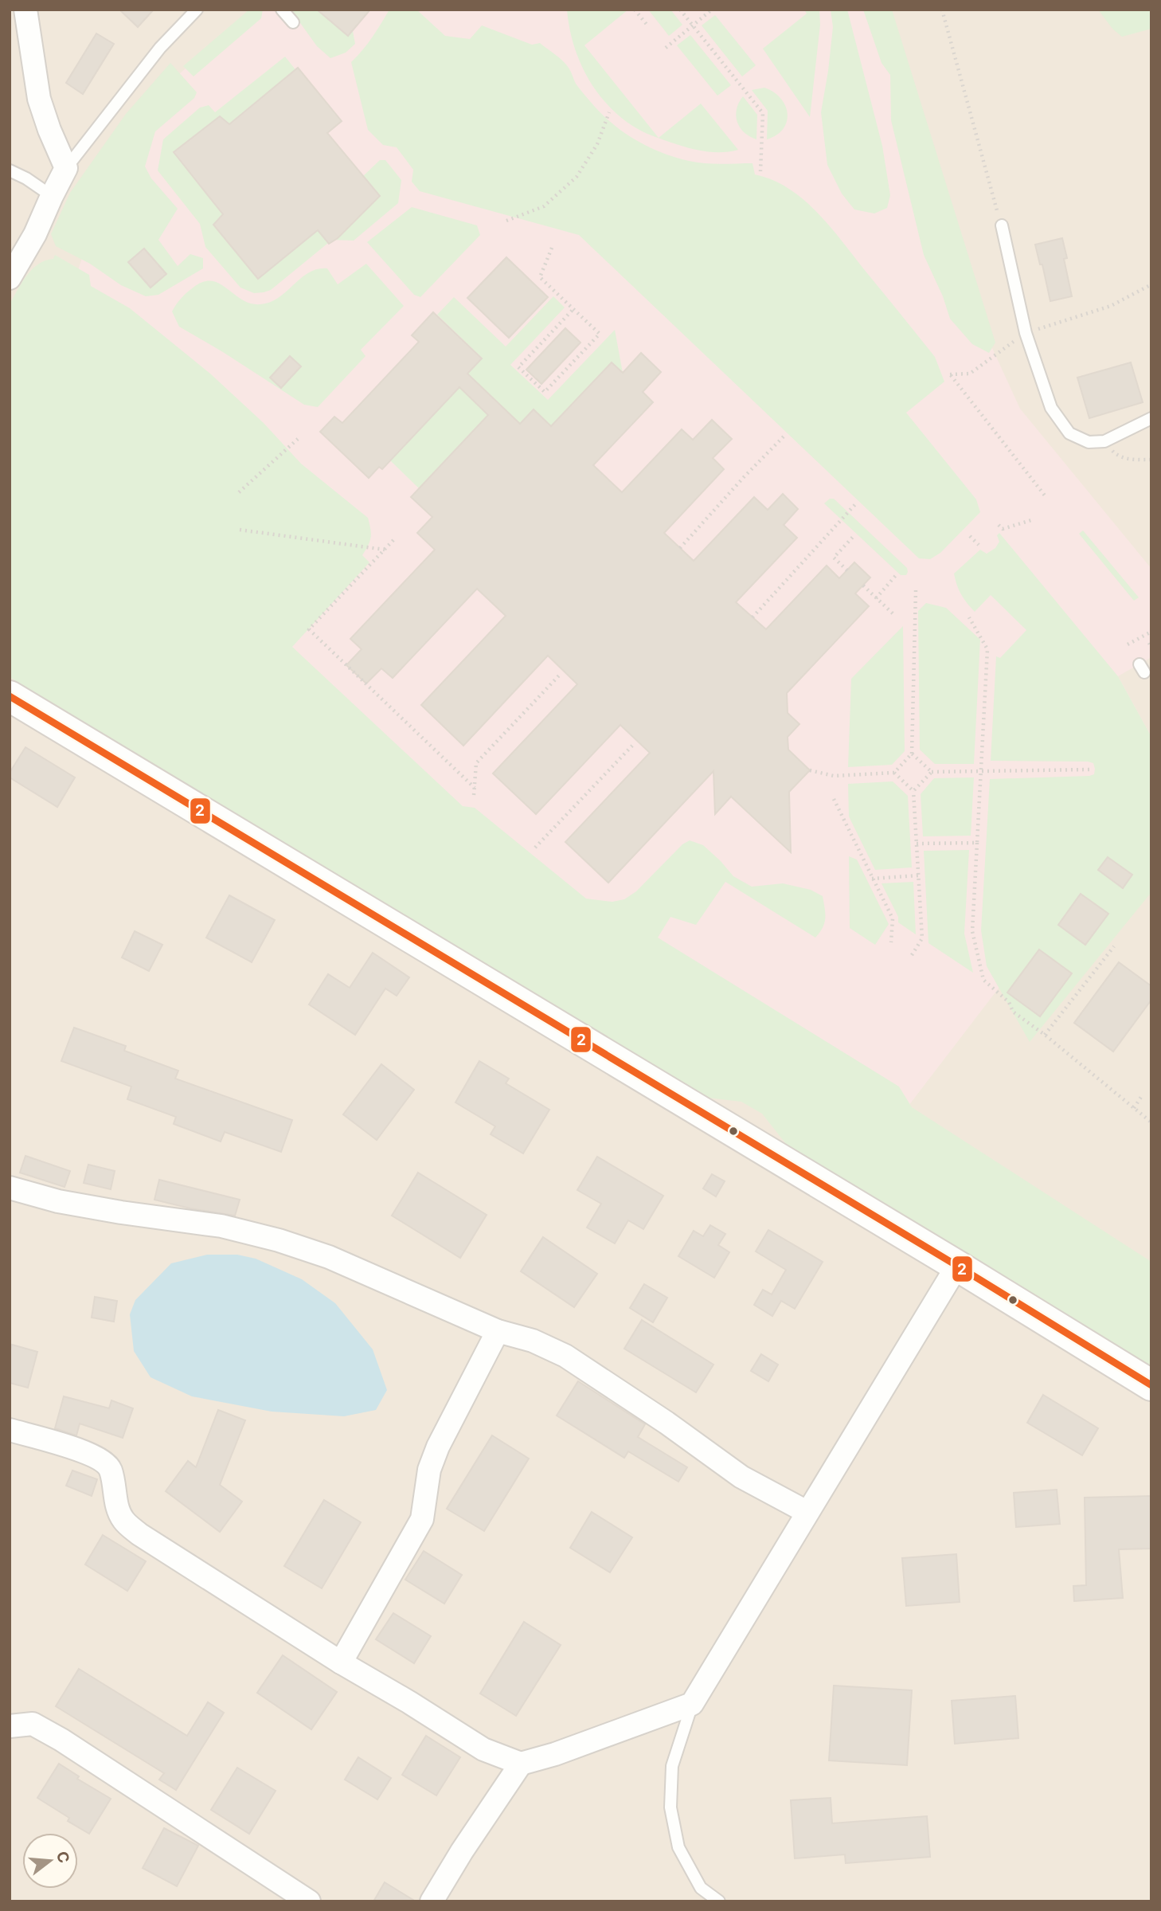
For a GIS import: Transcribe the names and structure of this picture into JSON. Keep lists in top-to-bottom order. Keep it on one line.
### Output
{"lines":["transit line 2"],"north":"right"}
